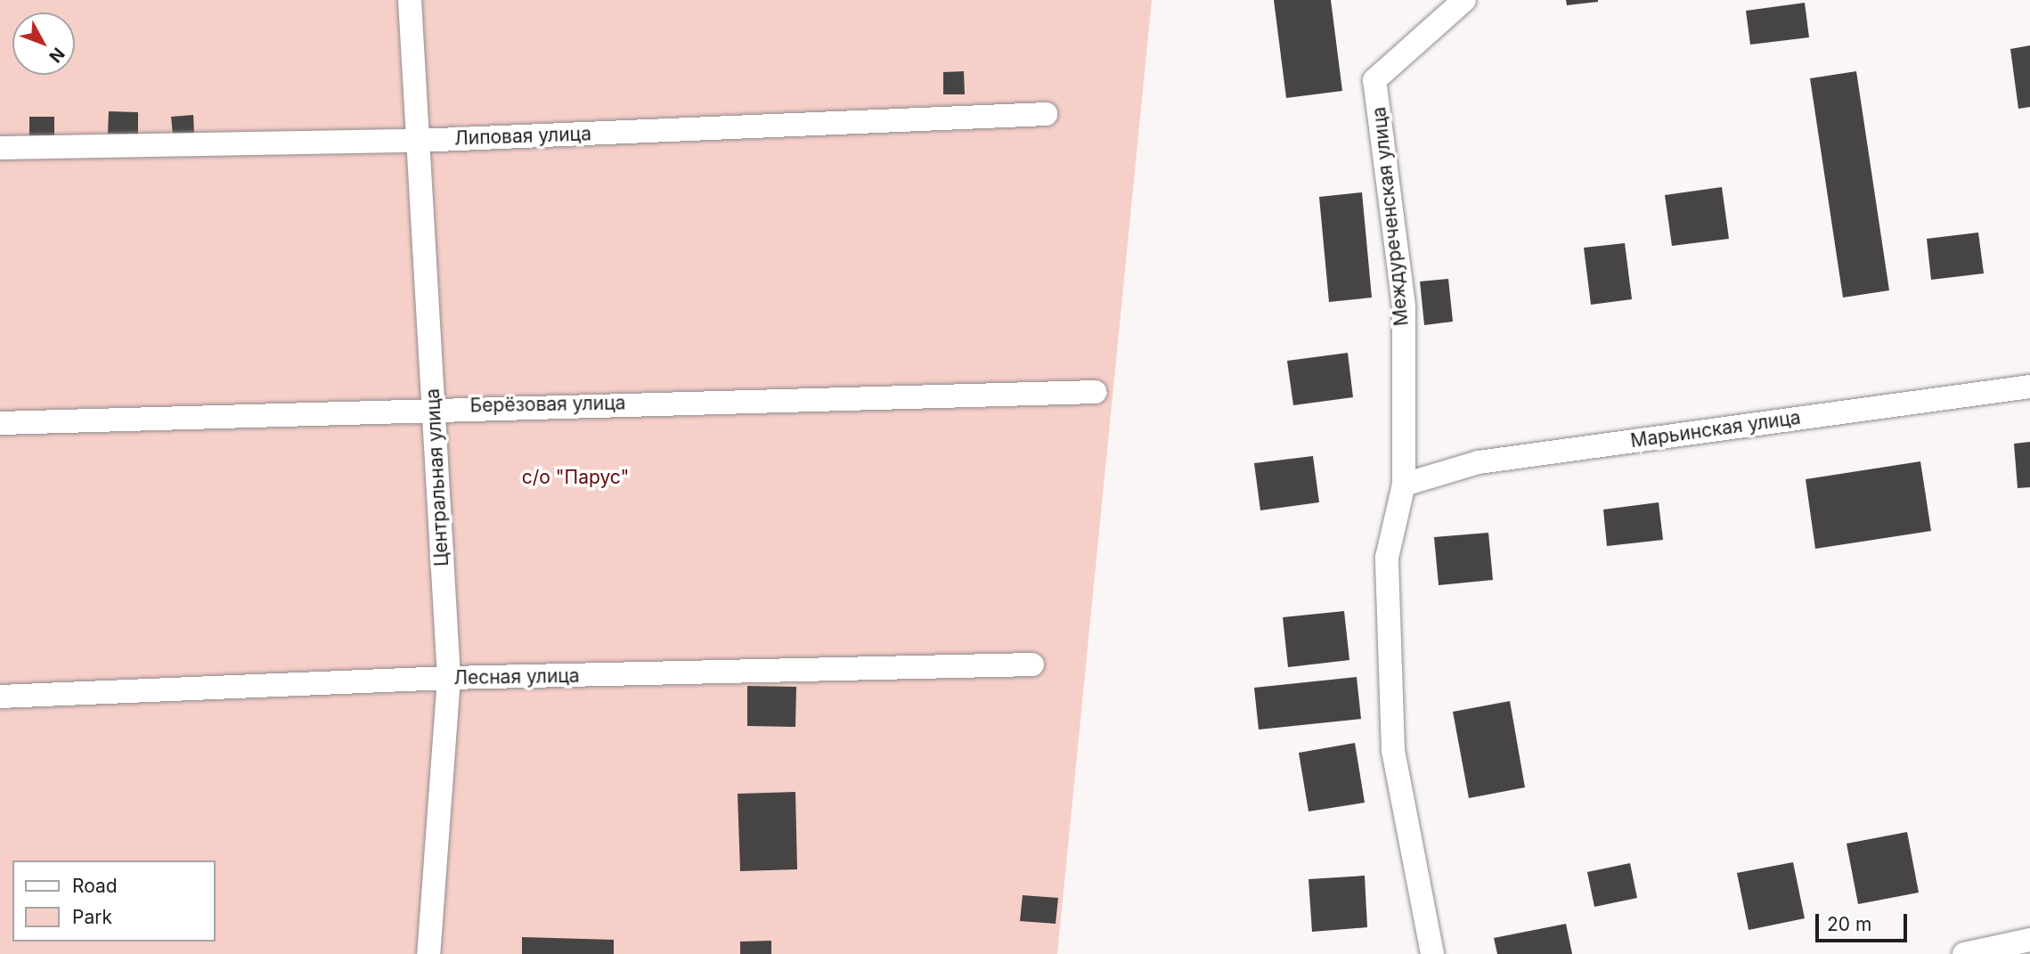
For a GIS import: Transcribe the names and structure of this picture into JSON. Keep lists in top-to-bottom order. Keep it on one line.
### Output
{"streets":{"street":["Липовая улица","Междуреченская улица","Берёзовая улица","Марьинская улица","Центральная улица","Лесная улица"]},"crossings":[["Липовая улица","Центральная улица"],["Междуреченская улица","Марьинская улица"],["Берёзовая улица","Центральная улица"],["Центральная улица","Лесная улица"]],"parks":["с/о \"Парус\""],"legend":["Road","Park"],"scale_bar":"20 m","north":"bottom right"}
